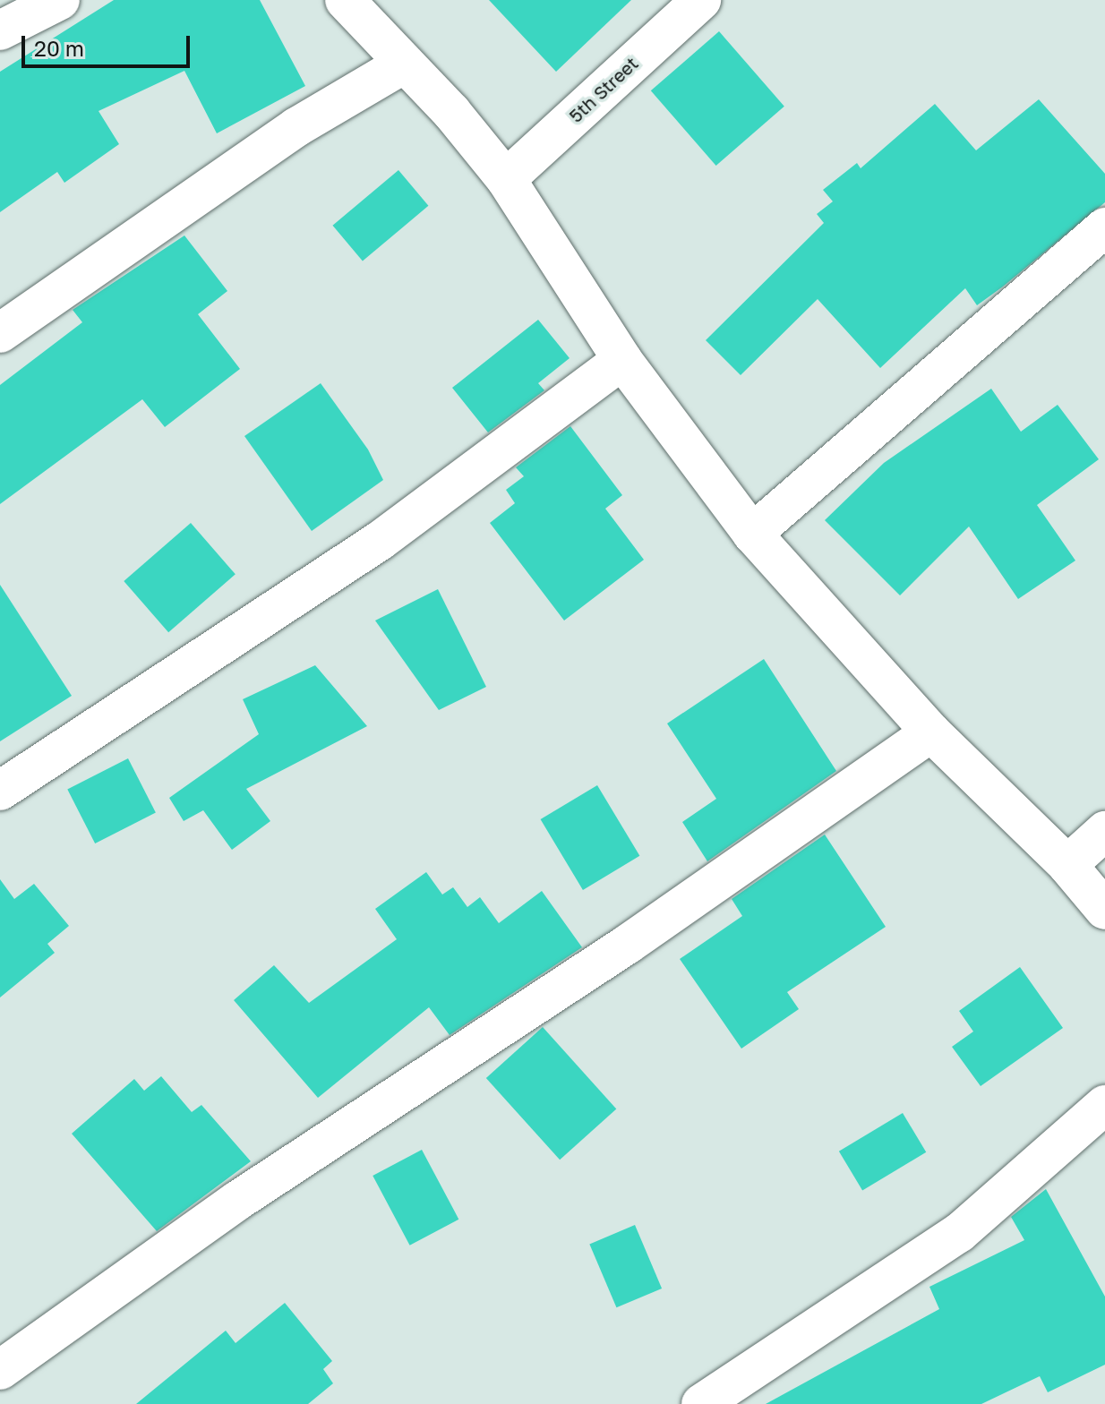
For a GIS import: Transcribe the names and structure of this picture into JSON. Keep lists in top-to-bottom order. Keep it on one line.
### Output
{"streets":{"street":["5th Street"]},"scale_bar":"20 m"}
